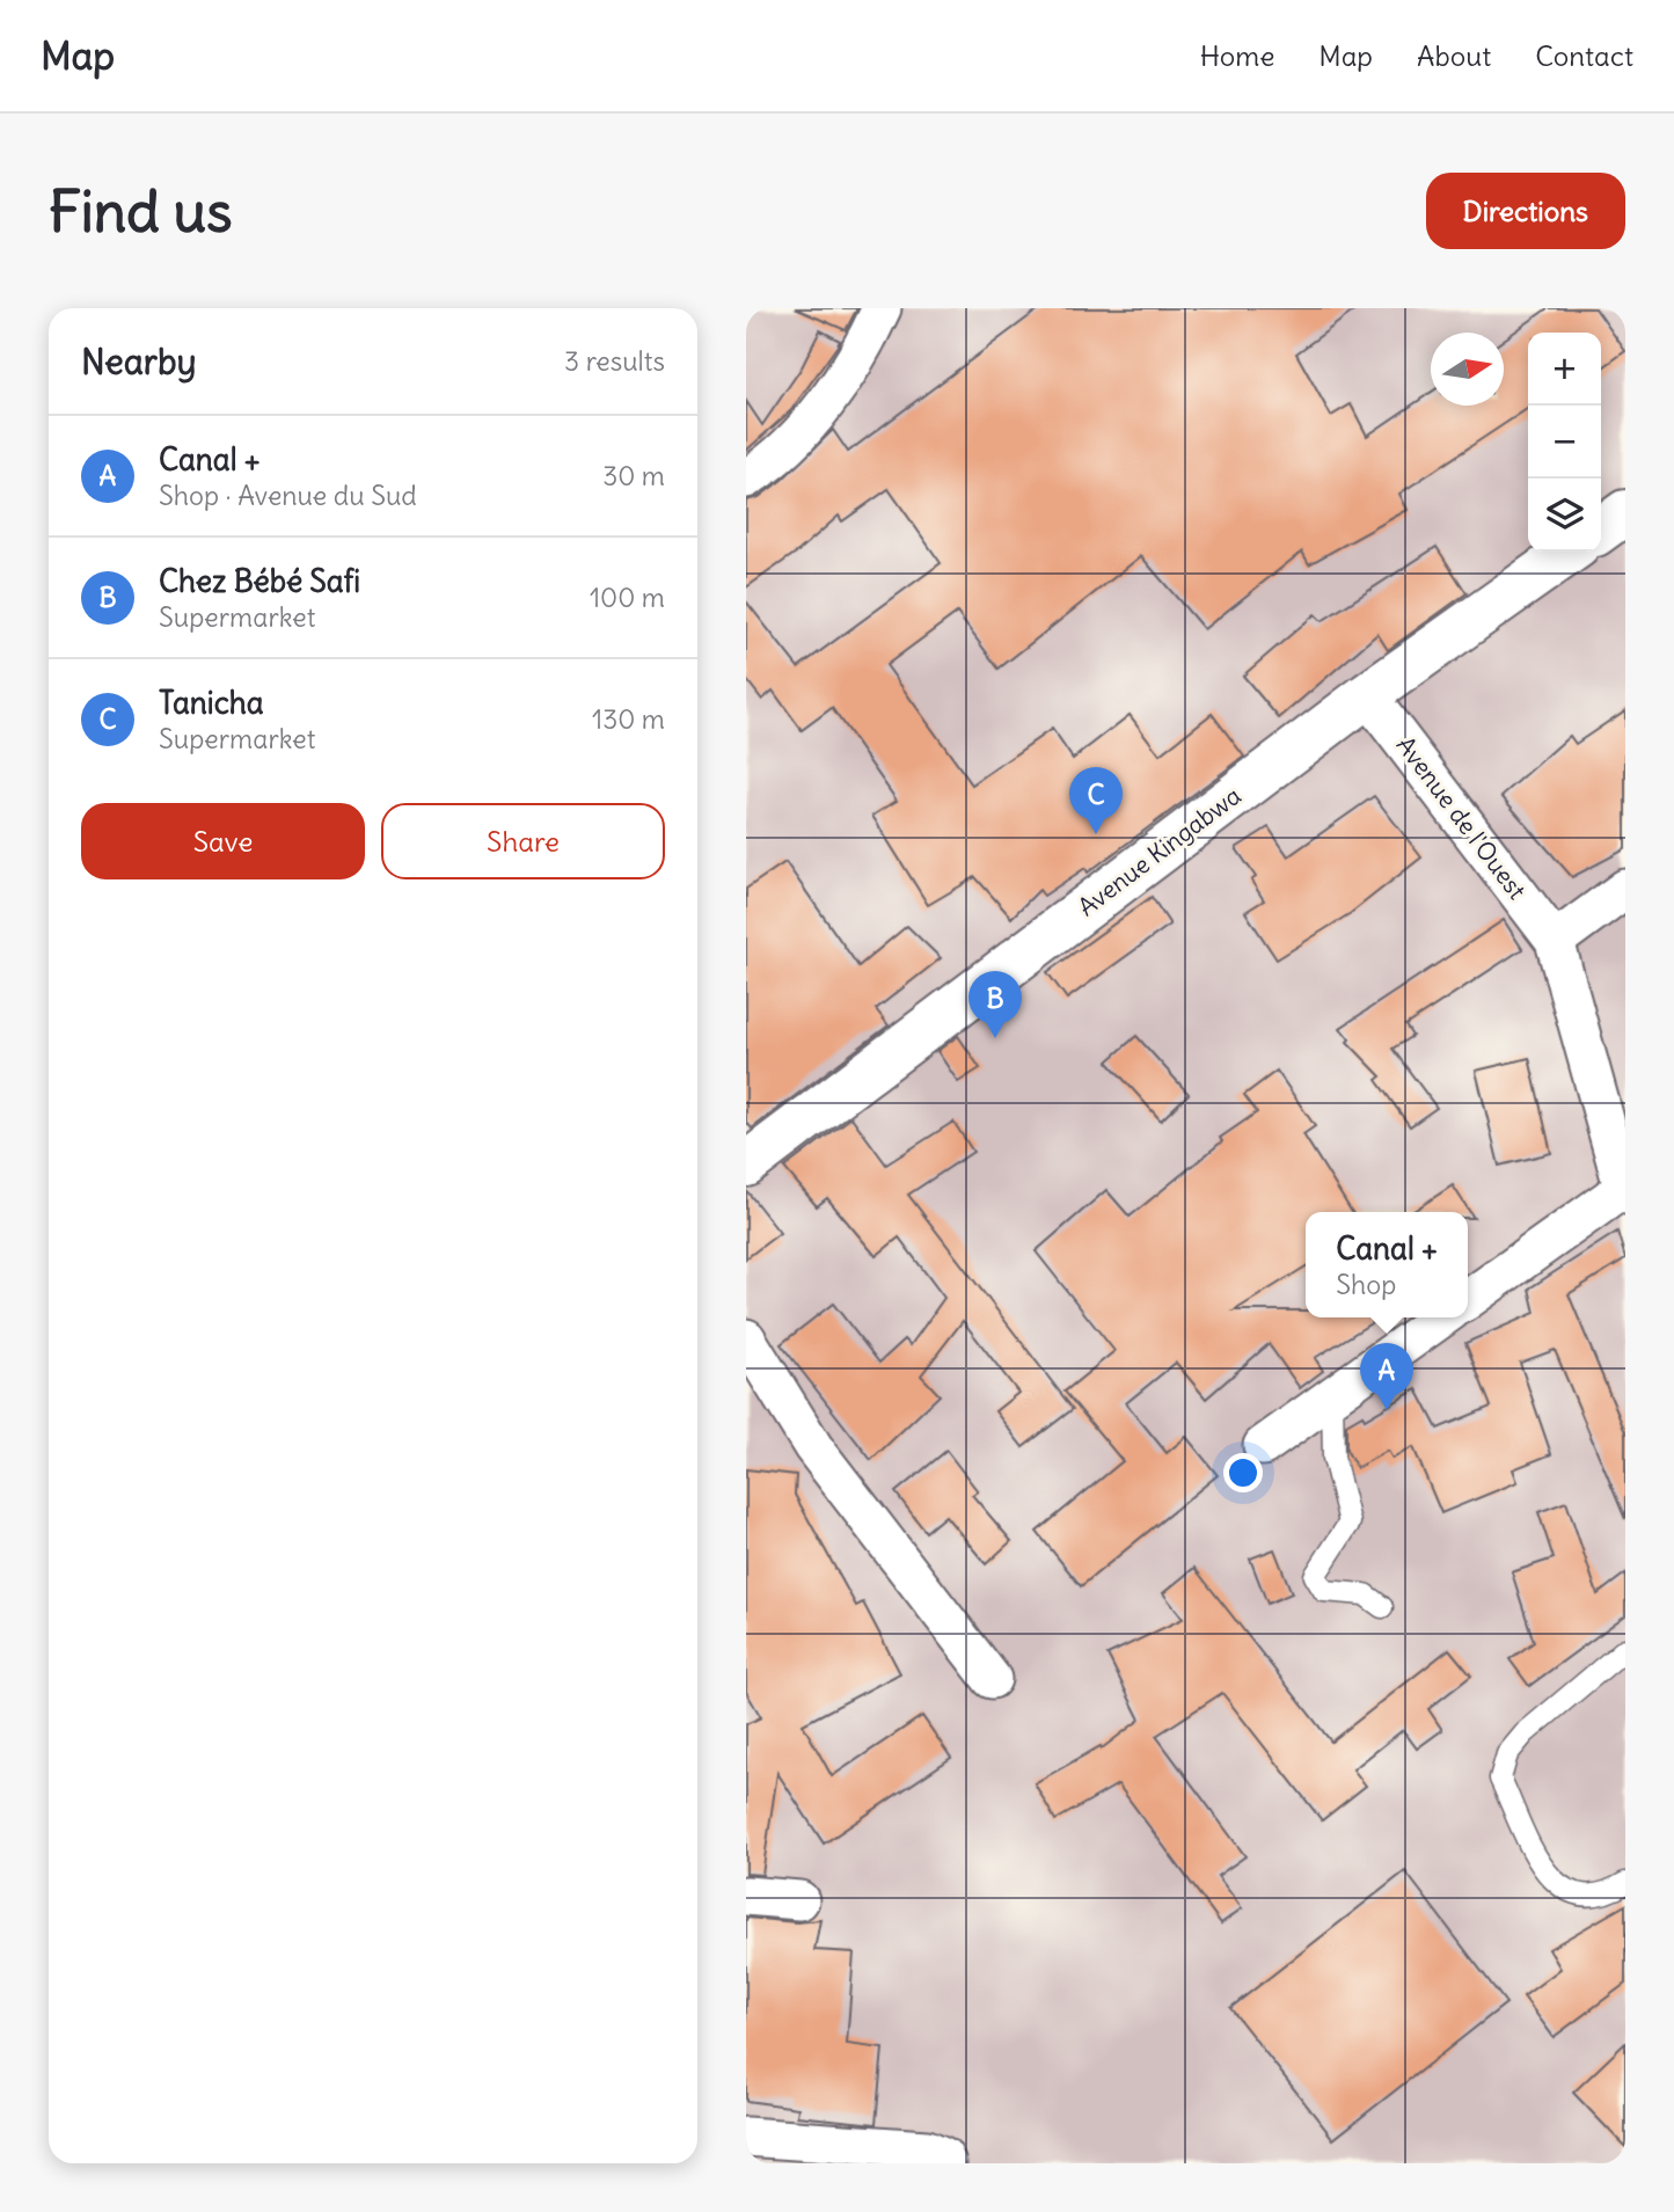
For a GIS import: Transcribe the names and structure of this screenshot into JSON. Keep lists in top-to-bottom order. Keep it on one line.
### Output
{"streets":{"street":["Avenue de l'Ouest","Avenue Kingabwa"]},"crossings":[["Avenue de l'Ouest","Avenue Kingabwa"]],"north":"right","page":{"header":"Map","nav":["Home","Map","About","Contact"],"buttons":["Directions",["Save","Share"]],"title":"Find us","heading":["Nearby","3 results"],"map_buttons":["+","−"],"list":[{"mark":"A","name":"Canal +","note":"Shop · Avenue du Sud","value":"30 m"},{"mark":"B","name":"Chez Bébé Safi","note":"Supermarket","value":"100 m"},{"mark":"C","name":"Tanicha","note":"Supermarket","value":"130 m"}],"pins":["C","B","A"],"popup":["Canal +","Shop"]}}
